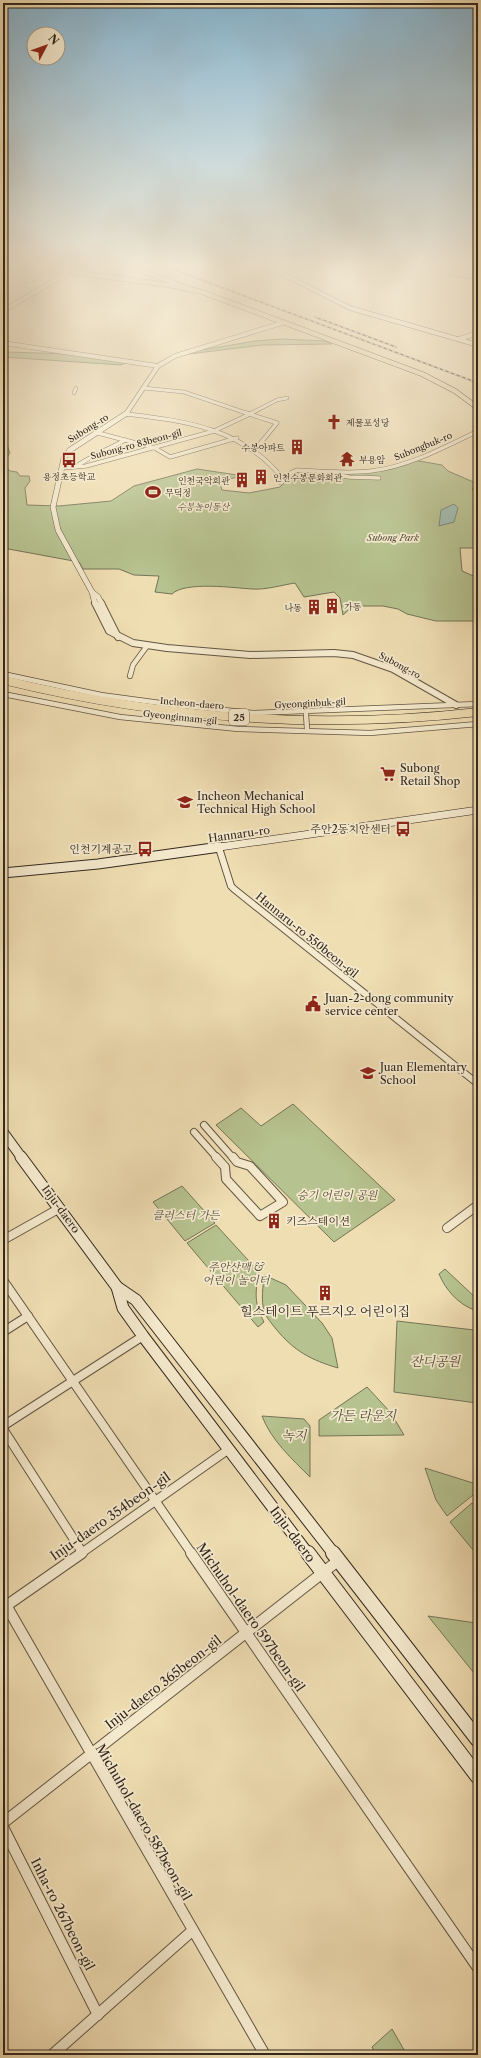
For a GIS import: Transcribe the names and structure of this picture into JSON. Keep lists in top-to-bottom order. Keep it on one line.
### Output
{"streets":{"main road":["Incheon-daero","25","Hannaru-ro","Inju-daero"],"street":["Subong-ro","Subong-ro 83beon-gil","Subongbuk-ro","Gyeonginbuk-gil","Gyeonginnam-gil","Hannaru-ro 550beon-gil","Inju-daero 354beon-gil","Michuhol-daero 597beon-gil","Inju-daero 365beon-gil","Michuhol-daero 587beon-gil","Inha-ro 267beon-gil"]},"crossings":[["Subong-ro","Subong-ro 83beon-gil"],["Subong-ro","Gyeonginbuk-gil"],["Hannaru-ro","Hannaru-ro 550beon-gil"],["Inju-daero","Inju-daero 354beon-gil"],["Inju-daero","Inju-daero 365beon-gil"],["Inju-daero 354beon-gil","Michuhol-daero 597beon-gil"],["Inju-daero 354beon-gil","Michuhol-daero 587beon-gil"],["Michuhol-daero 597beon-gil","Inju-daero 365beon-gil"],["Inju-daero 365beon-gil","Michuhol-daero 587beon-gil"]],"parks":["수봉놀이동산","Subong Park","승기 어린이 공원","클러스터 가든","주안산맥 & 어린이 놀이터","잔디공원","가든 라운지","녹지"],"places":{"church":["제물포성당"],"building":["수봉아파트","인천수봉문화회관","인천국악회관","가동","나동","키즈스테이션","힐스테이트 푸르지오 어린이집"],"temple":["부용암"],"bus stop":["용정초등학교","주안2동치안센터","인천기계공고"],"sports":["무덕정"],"supermarket":["Subong Retail Shop"],"school or university":["Incheon Mechanical Technical High School","Juan Elementary School"],"public building":["Juan-2-dong community service center"]},"north":"top right"}
